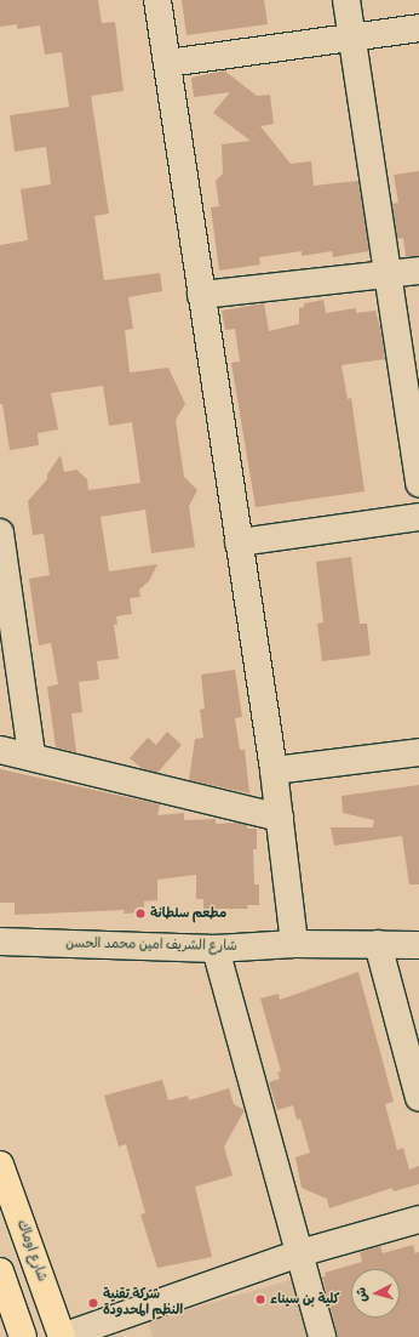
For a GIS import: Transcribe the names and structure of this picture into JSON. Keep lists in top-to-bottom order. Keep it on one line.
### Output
{"streets":{"main road":["شارع اوماك"],"street":["شارع الشريف امين محمد الحسن"]},"places":["مطعم سلطانة","كلية بن سيناء","شركة تقنية النظم المحدودة"],"north":"left"}
